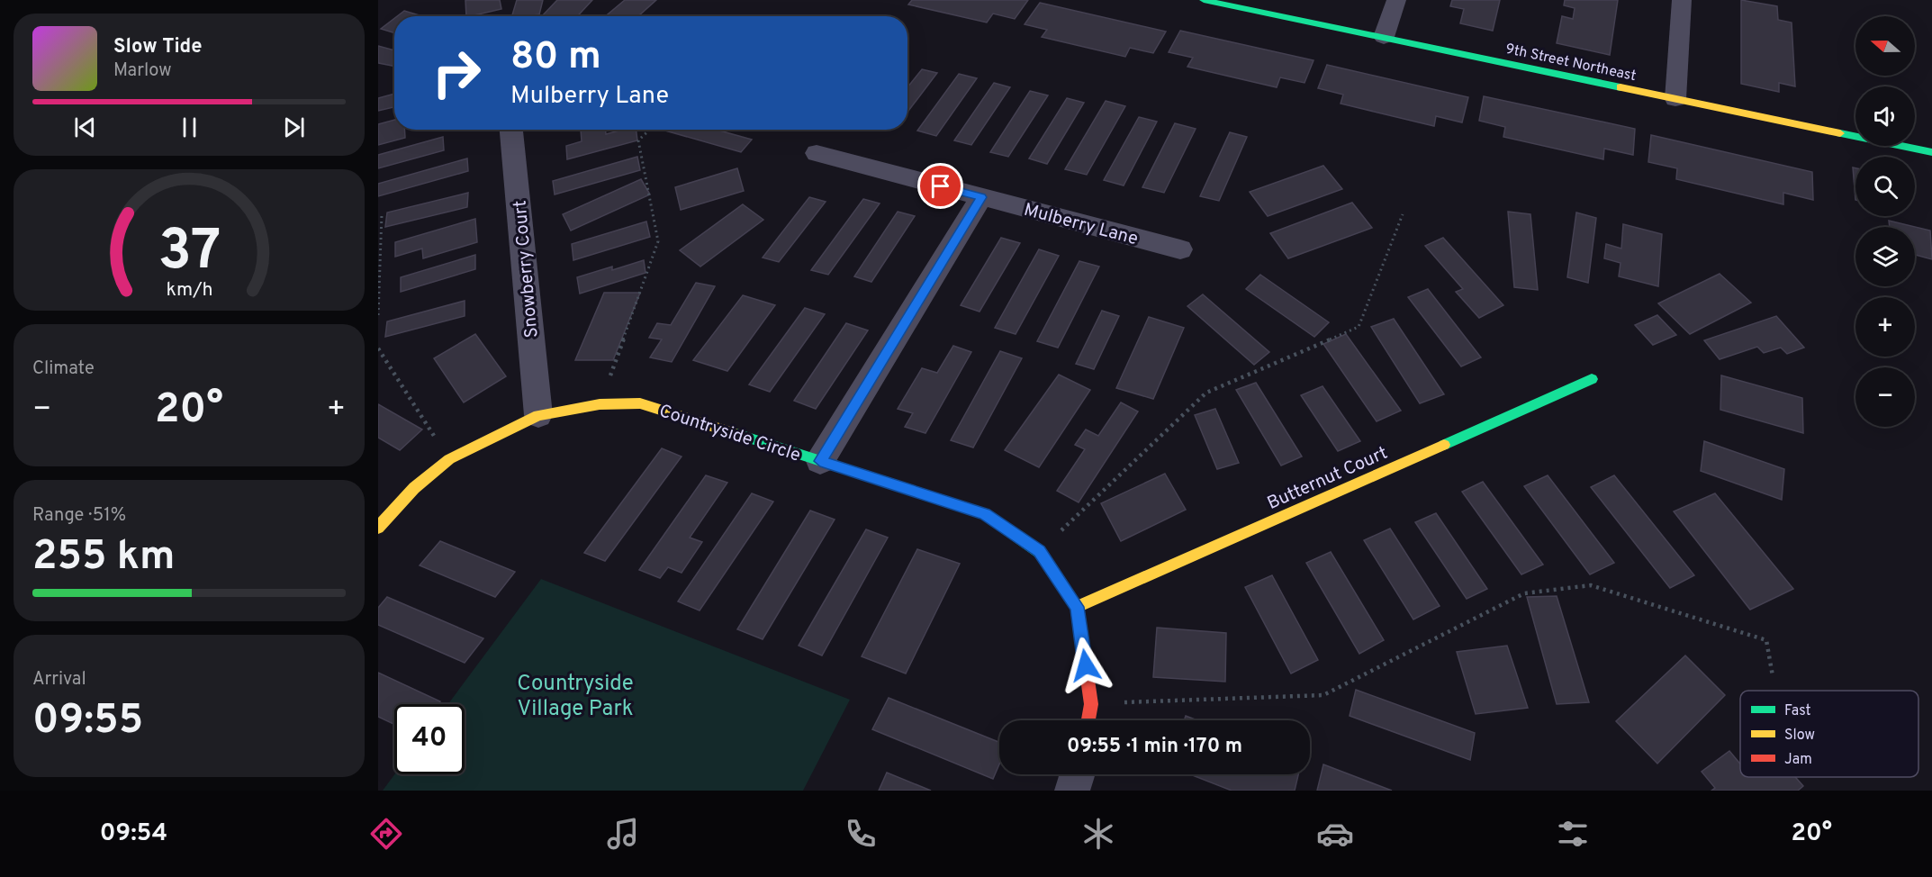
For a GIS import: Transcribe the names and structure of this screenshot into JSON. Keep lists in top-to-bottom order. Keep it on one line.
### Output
{"streets":{"street":["9th Street Northeast","Mulberry Lane","Snowberry Court","Countryside Circle","Butternut Court"]},"crossings":[["Snowberry Court","Countryside Circle"],["Countryside Circle","Butternut Court"]],"parks":["Countryside Village Park"],"legend":["Fast","Slow","Jam"],"north":"left","page":{"map_buttons":["+","−"],"turn":["80 m","Mulberry Lane"],"song":["Slow Tide","Marlow"],"tile":["Climate",["Range · 51%","255 km"],["Arrival","09:55"]],"heat":["−","20°","+"],"limit":"40","trip":"09:55 · 1 min · 170 m","tabs":["09:54","20°"],"gauge":["37","km/h"]}}
